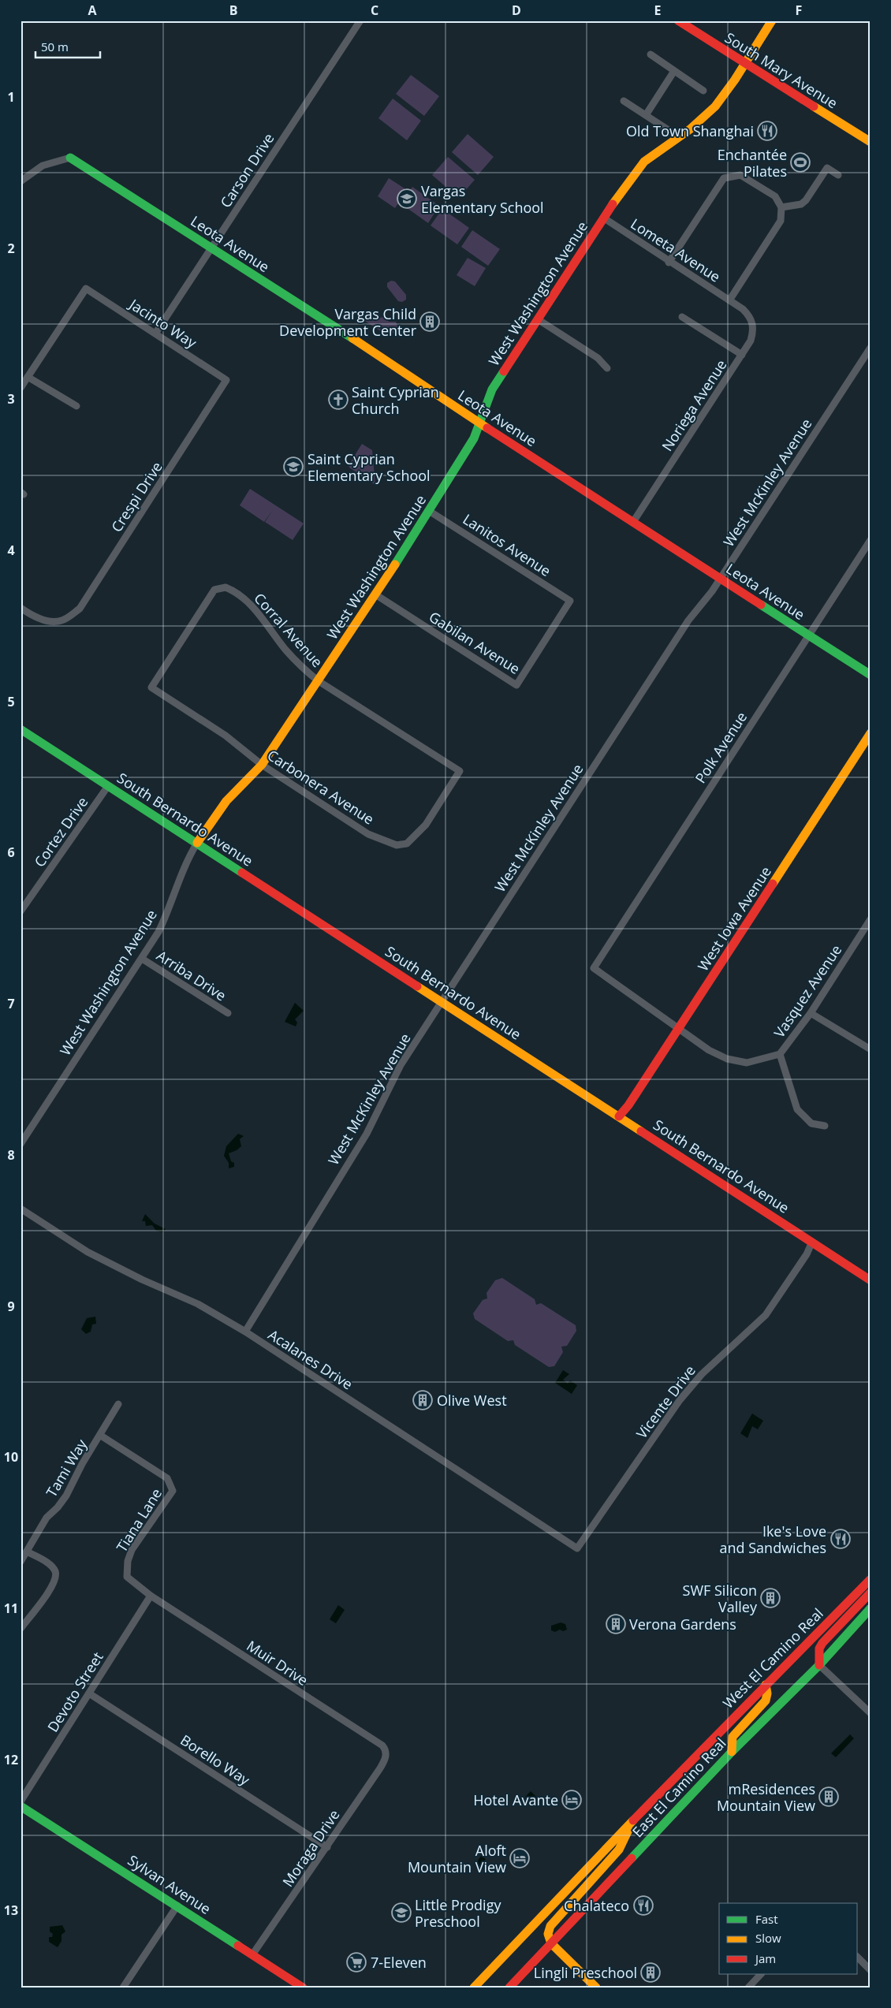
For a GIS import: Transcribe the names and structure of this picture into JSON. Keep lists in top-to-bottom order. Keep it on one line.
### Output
{"streets":{"street":["South Mary Avenue","Carson Drive","Leota Avenue","Lometa Avenue","West Washington Avenue","Jacinto Way","Noriega Avenue","West McKinley Avenue","Crespi Drive","Lanitos Avenue","Corral Avenue","Gabilan Avenue","Polk Avenue","Carbonera Avenue","South Bernardo Avenue","Cortez Drive","West Iowa Avenue","Arriba Drive","Vasquez Avenue","Acalanes Drive","Vicente Drive","Tami Way","Tiana Lane","West El Camino Real","Muir Drive","Devoto Street","Borello Way","East El Camino Real","Moraga Drive","Sylvan Avenue"]},"crossings":[["South Mary Avenue","West Washington Avenue"],["Carson Drive","Leota Avenue"],["Carson Drive","Jacinto Way"],["Leota Avenue","West Washington Avenue"],["Leota Avenue","Noriega Avenue"],["Leota Avenue","West McKinley Avenue"],["Leota Avenue","Polk Avenue"],["Lometa Avenue","West Washington Avenue"],["Lometa Avenue","Noriega Avenue"],["West Washington Avenue","Lanitos Avenue"],["West Washington Avenue","Corral Avenue"],["West Washington Avenue","Gabilan Avenue"],["West Washington Avenue","Carbonera Avenue"],["West Washington Avenue","South Bernardo Avenue"],["West Washington Avenue","Arriba Drive"],["Jacinto Way","Crespi Drive"],["West McKinley Avenue","South Bernardo Avenue"],["West McKinley Avenue","Acalanes Drive"],["Lanitos Avenue","Gabilan Avenue"],["Corral Avenue","Carbonera Avenue"],["Polk Avenue","Vasquez Avenue"],["South Bernardo Avenue","Cortez Drive"],["South Bernardo Avenue","West Iowa Avenue"],["South Bernardo Avenue","Vicente Drive"],["West Iowa Avenue","Vasquez Avenue"],["Acalanes Drive","Vicente Drive"],["Tami Way","Tiana Lane"],["Tiana Lane","Muir Drive"],["Tiana Lane","Devoto Street"],["West El Camino Real","East El Camino Real"],["Muir Drive","Devoto Street"],["Muir Drive","Moraga Drive"],["Devoto Street","Borello Way"],["Borello Way","Moraga Drive"],["Moraga Drive","Sylvan Avenue"]],"places":{"restaurant":["Old Town Shanghai","Ike's Love and Sandwiches","Chalateco"],"sports":["Enchantée Pilates"],"school or university":["Vargas Elementary School","Saint Cyprian Elementary School","Little Prodigy Preschool"],"building":["Vargas Child Development Center","Olive West","SWF Silicon Valley","Verona Gardens","mResidences Mountain View","Lingli Preschool"],"church":["Saint Cyprian Church"],"hotel":["Hotel Avante","Aloft Mountain View"],"supermarket":["7-Eleven"]},"legend":["Fast","Slow","Jam"],"scale_bar":"50 m","grid":{"columns":["A","B","C","D","E","F"],"rows":["1","2","3","4","5","6","7","8","9","10","11","12","13"]}}
